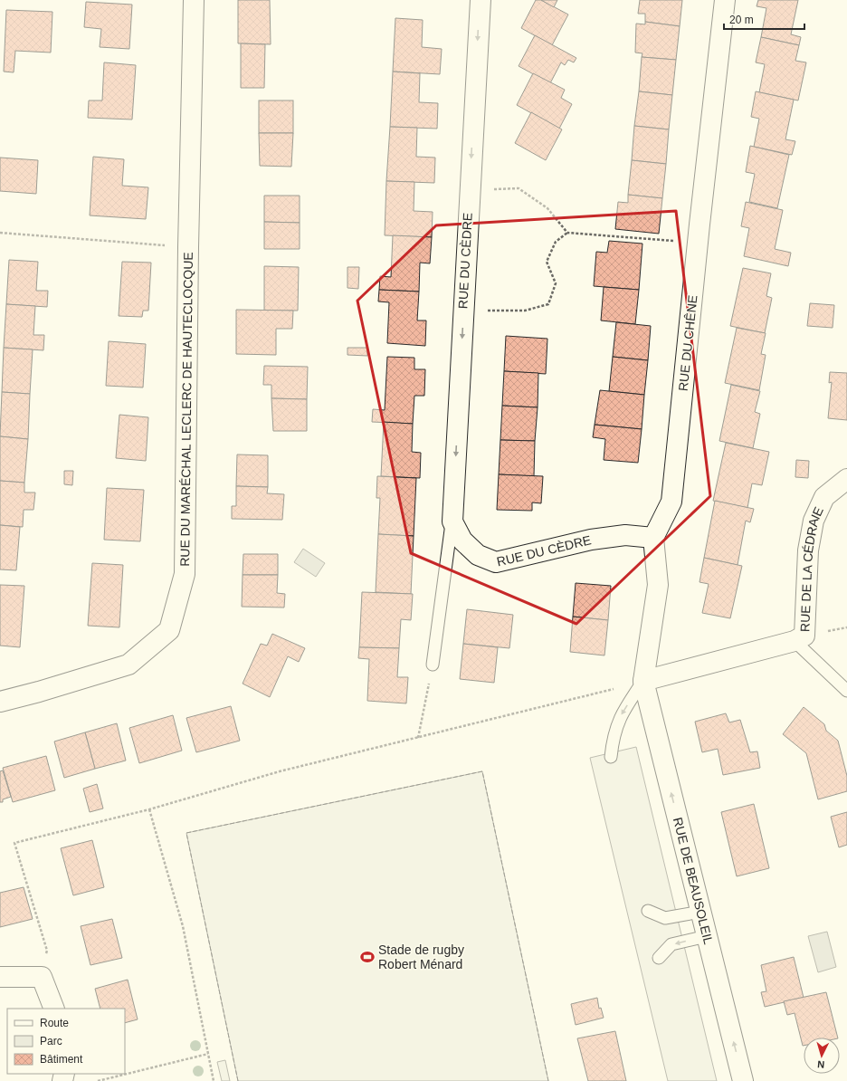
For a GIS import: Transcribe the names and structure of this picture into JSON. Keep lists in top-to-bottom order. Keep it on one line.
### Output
{"streets":{"street":["RUE DU CÈDRE","RUE DU CHÊNE","RUE DU MARÉCHAL LECLERC DE HAUTECLOCQUE","RUE DE LA CÉDRAIE","RUE DE BEAUSOLEIL"]},"crossings":[["RUE DU CÈDRE","RUE DU CHÊNE"],["RUE DE LA CÉDRAIE","RUE DE BEAUSOLEIL"]],"one_way":["RUE DU CÈDRE","RUE DE BEAUSOLEIL"],"places":{"sports":["Stade de rugby Robert Ménard"]},"legend":["Route","Parc","Bâtiment"],"scale_bar":"20 m","north":"bottom"}
